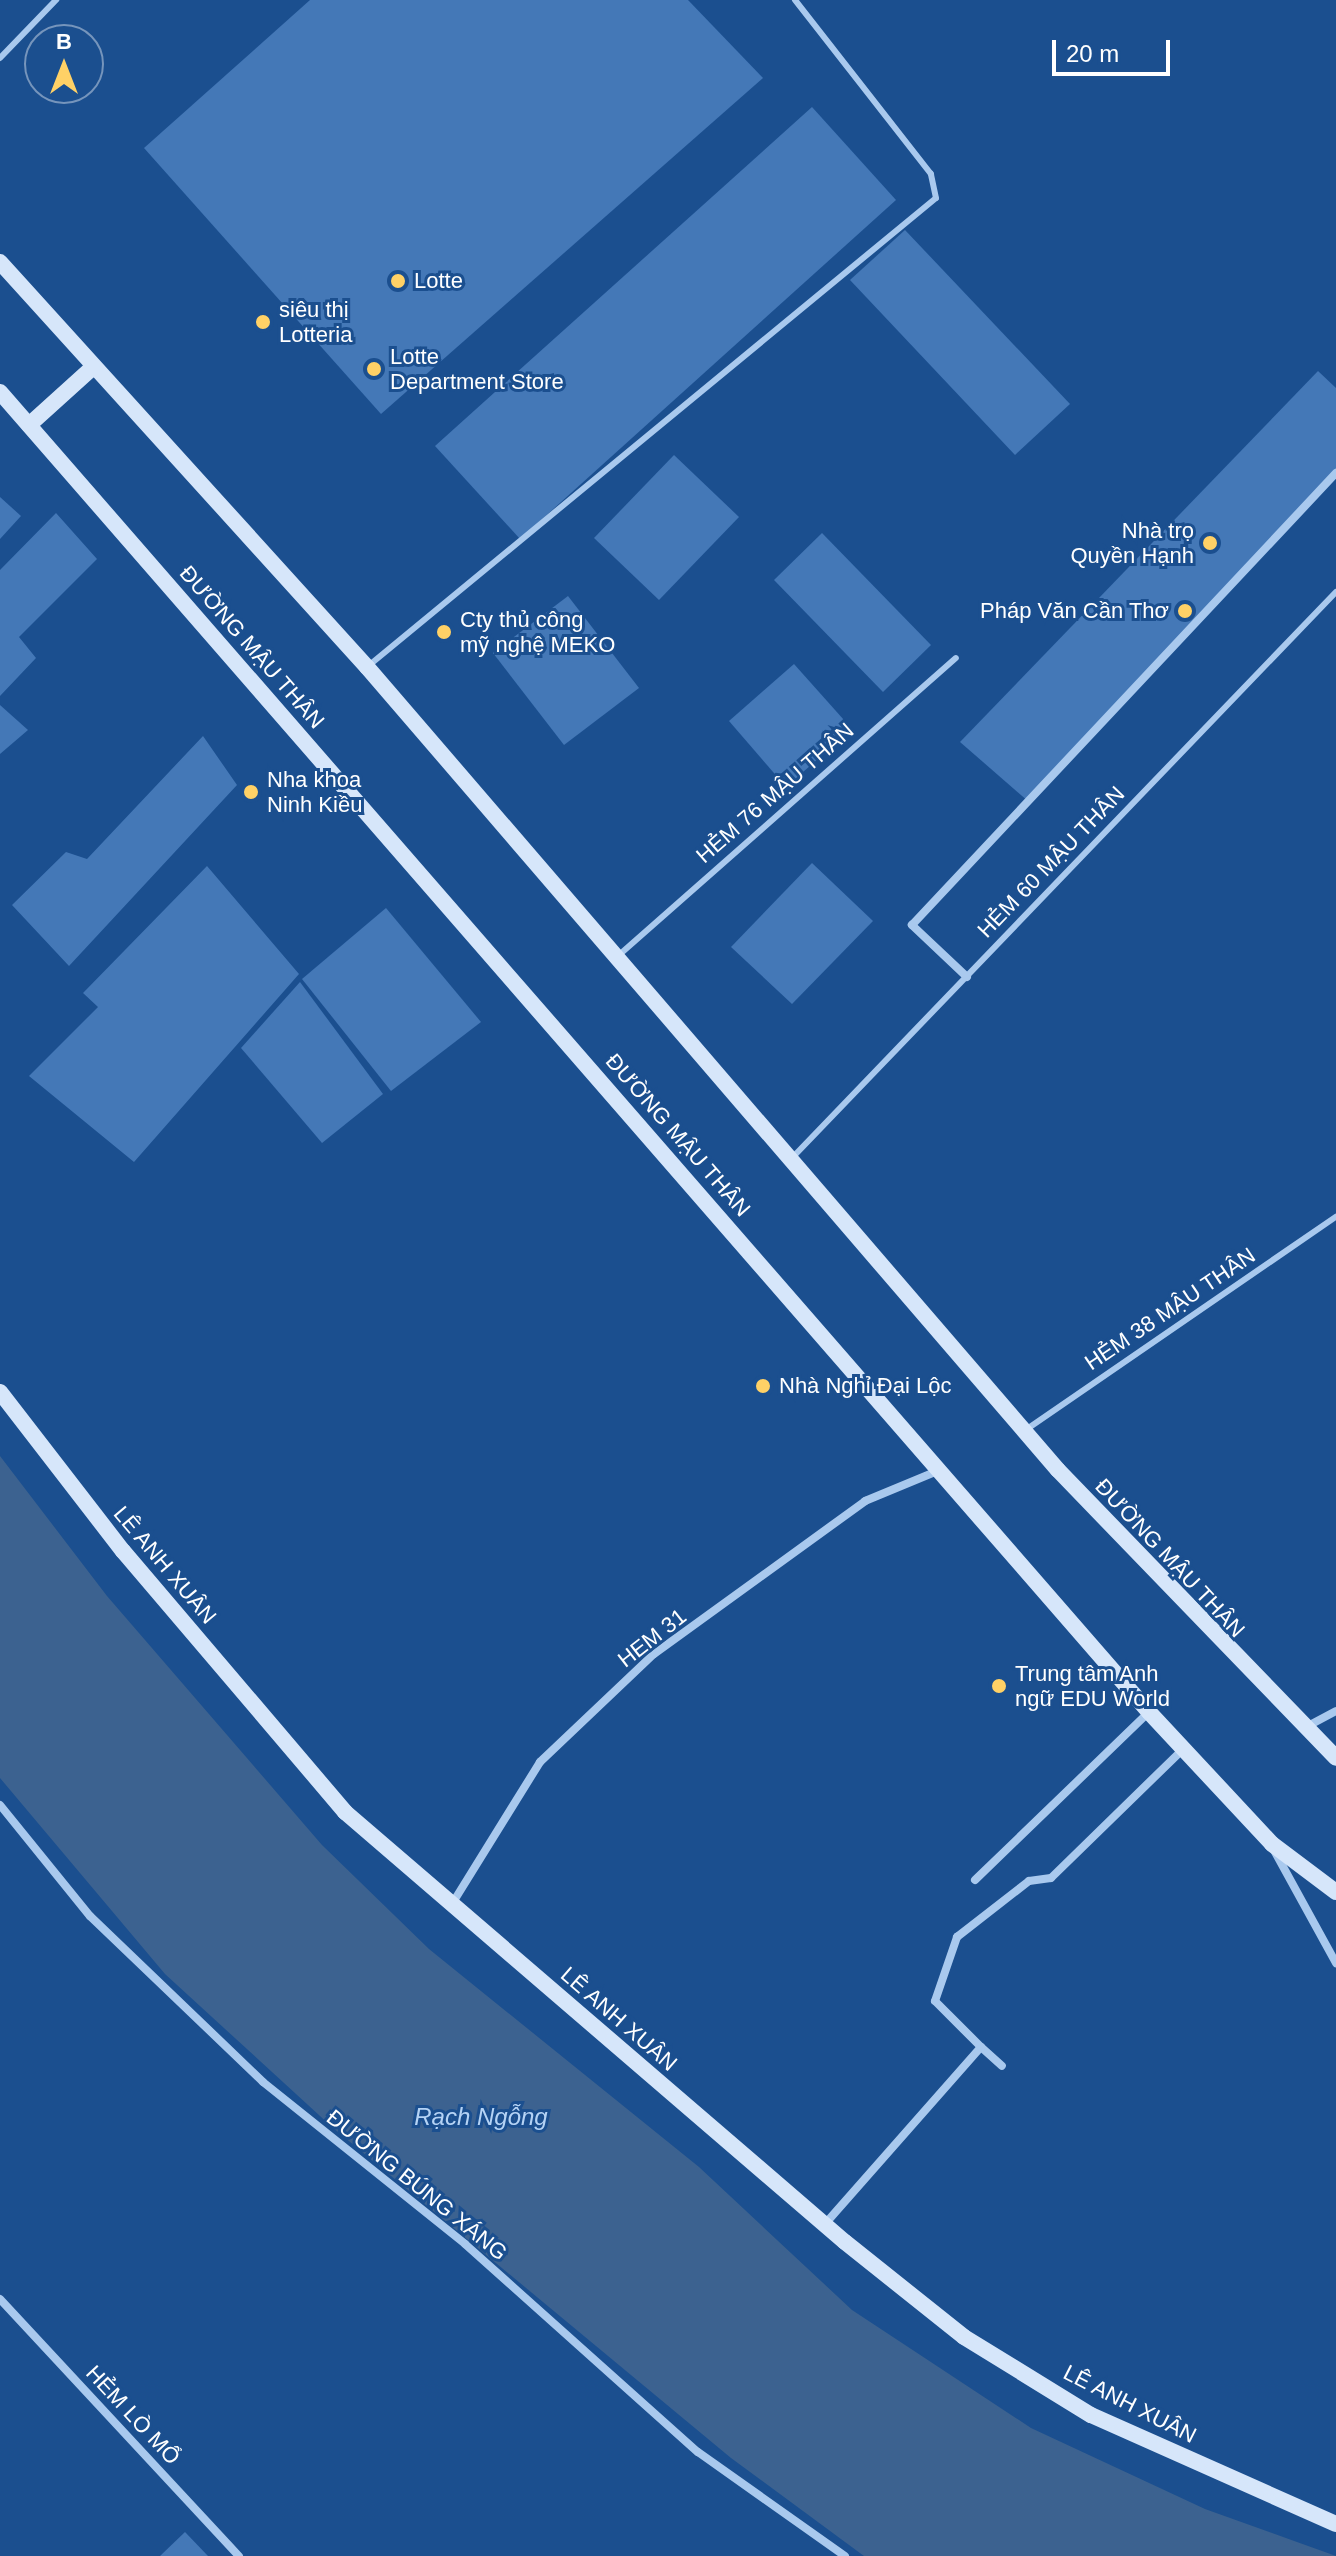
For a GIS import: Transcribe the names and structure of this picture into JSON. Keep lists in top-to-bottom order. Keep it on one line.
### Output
{"streets":{"main road":["ĐƯỜNG MẬU THÂN","LÊ ANH XUÂN"],"street":["HEM 31","ĐƯỜNG BÚNG XÁNG","HẺM LÒ MỔ"],"lane":["HẺM 76 MẬU THÂN","HẺM 60 MẬU THÂN","HẺM 38 MẬU THÂN"]},"crossings":[["ĐƯỜNG MẬU THÂN","HẺM 76 MẬU THÂN"],["ĐƯỜNG MẬU THÂN","HẺM 60 MẬU THÂN"],["ĐƯỜNG MẬU THÂN","HẺM 38 MẬU THÂN"],["ĐƯỜNG MẬU THÂN","HEM 31"],["LÊ ANH XUÂN","HEM 31"]],"water":["Rạch Ngỗng"],"places":["Lotte","siêu thị Lotteria","Lotte Department Store","Nhà trọ Quyền Hạnh","Pháp Văn Cần Thơ","Cty thủ công mỹ nghệ MEKO","Nha khoa Ninh Kiều","Nhà Nghỉ Đại Lộc","Trung tâm Anh ngữ EDU World"],"scale_bar":"20 m","north":"top"}
